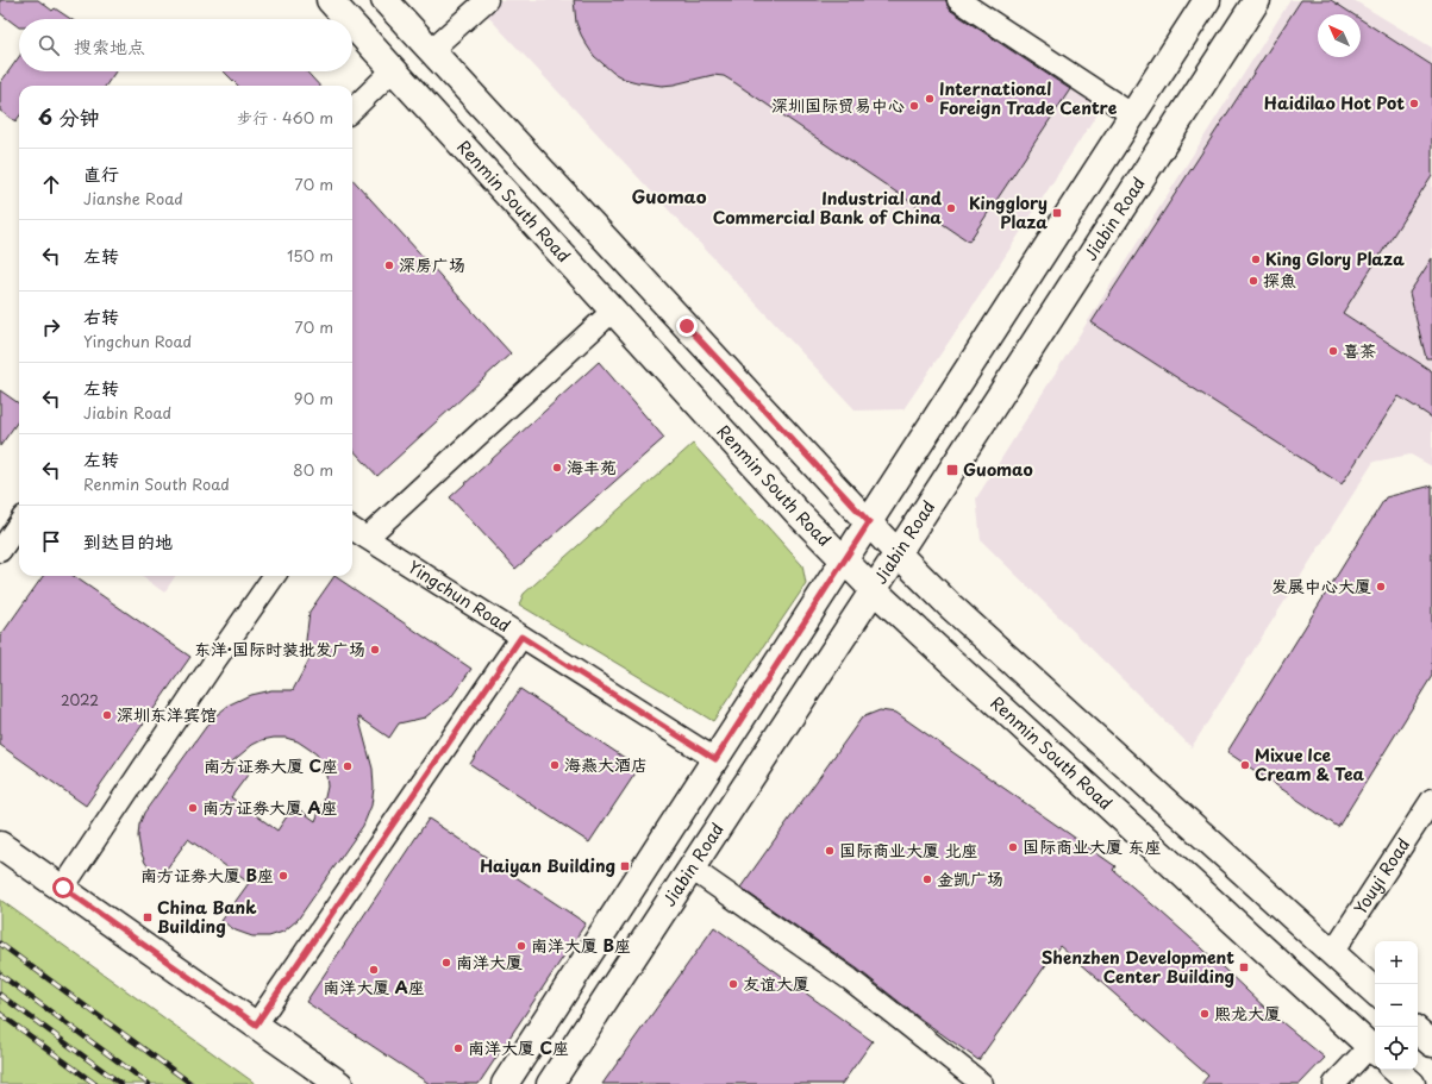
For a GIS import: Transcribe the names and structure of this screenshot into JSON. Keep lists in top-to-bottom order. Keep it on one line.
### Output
{"streets":{"main road":["Renmin South Road","Jiabin Road"],"street":["Yingchun Road","Youyi Road"]},"crossings":[["Renmin South Road","Jiabin Road"]],"districts":["Guomao"],"places":{"other":["International Foreign Trade Centre","Haidilao Hot Pot","深圳国际贸易中心","Industrial and Commercial Bank of China","King Glory Plaza","深房广场","探魚","喜茶","海丰苑","发展中心大厦","东洋·国际时装批发广场","深圳东洋宾馆","海燕大酒店","Mixue Ice Cream & Tea","南方证券大厦 C座","南方证券大厦 A座","国际商业大厦 东座","国际商业大厦 北座","南方证券大厦 B座","金凯广场","南洋大厦 B座","南洋大厦","南洋大厦 A座","友谊大厦","熙龙大厦","南洋大厦 C座"],"transit":["Kingglory Plaza","Guomao","Haiyan Building","China Bank Building","Shenzhen Development Center Building"]},"house_numbers":["2022"],"north":"top left","page":{"search":"搜索地点","heading":["6 分钟","步行 · 460 m"],"list":[["直行","Jianshe Road","70 m"],["左转","150 m"],["右转","Yingchun Road","70 m"],["左转","Jiabin Road","90 m"],["左转","Renmin South Road","80 m"],"到达目的地"],"map_buttons":["+","−"]}}
